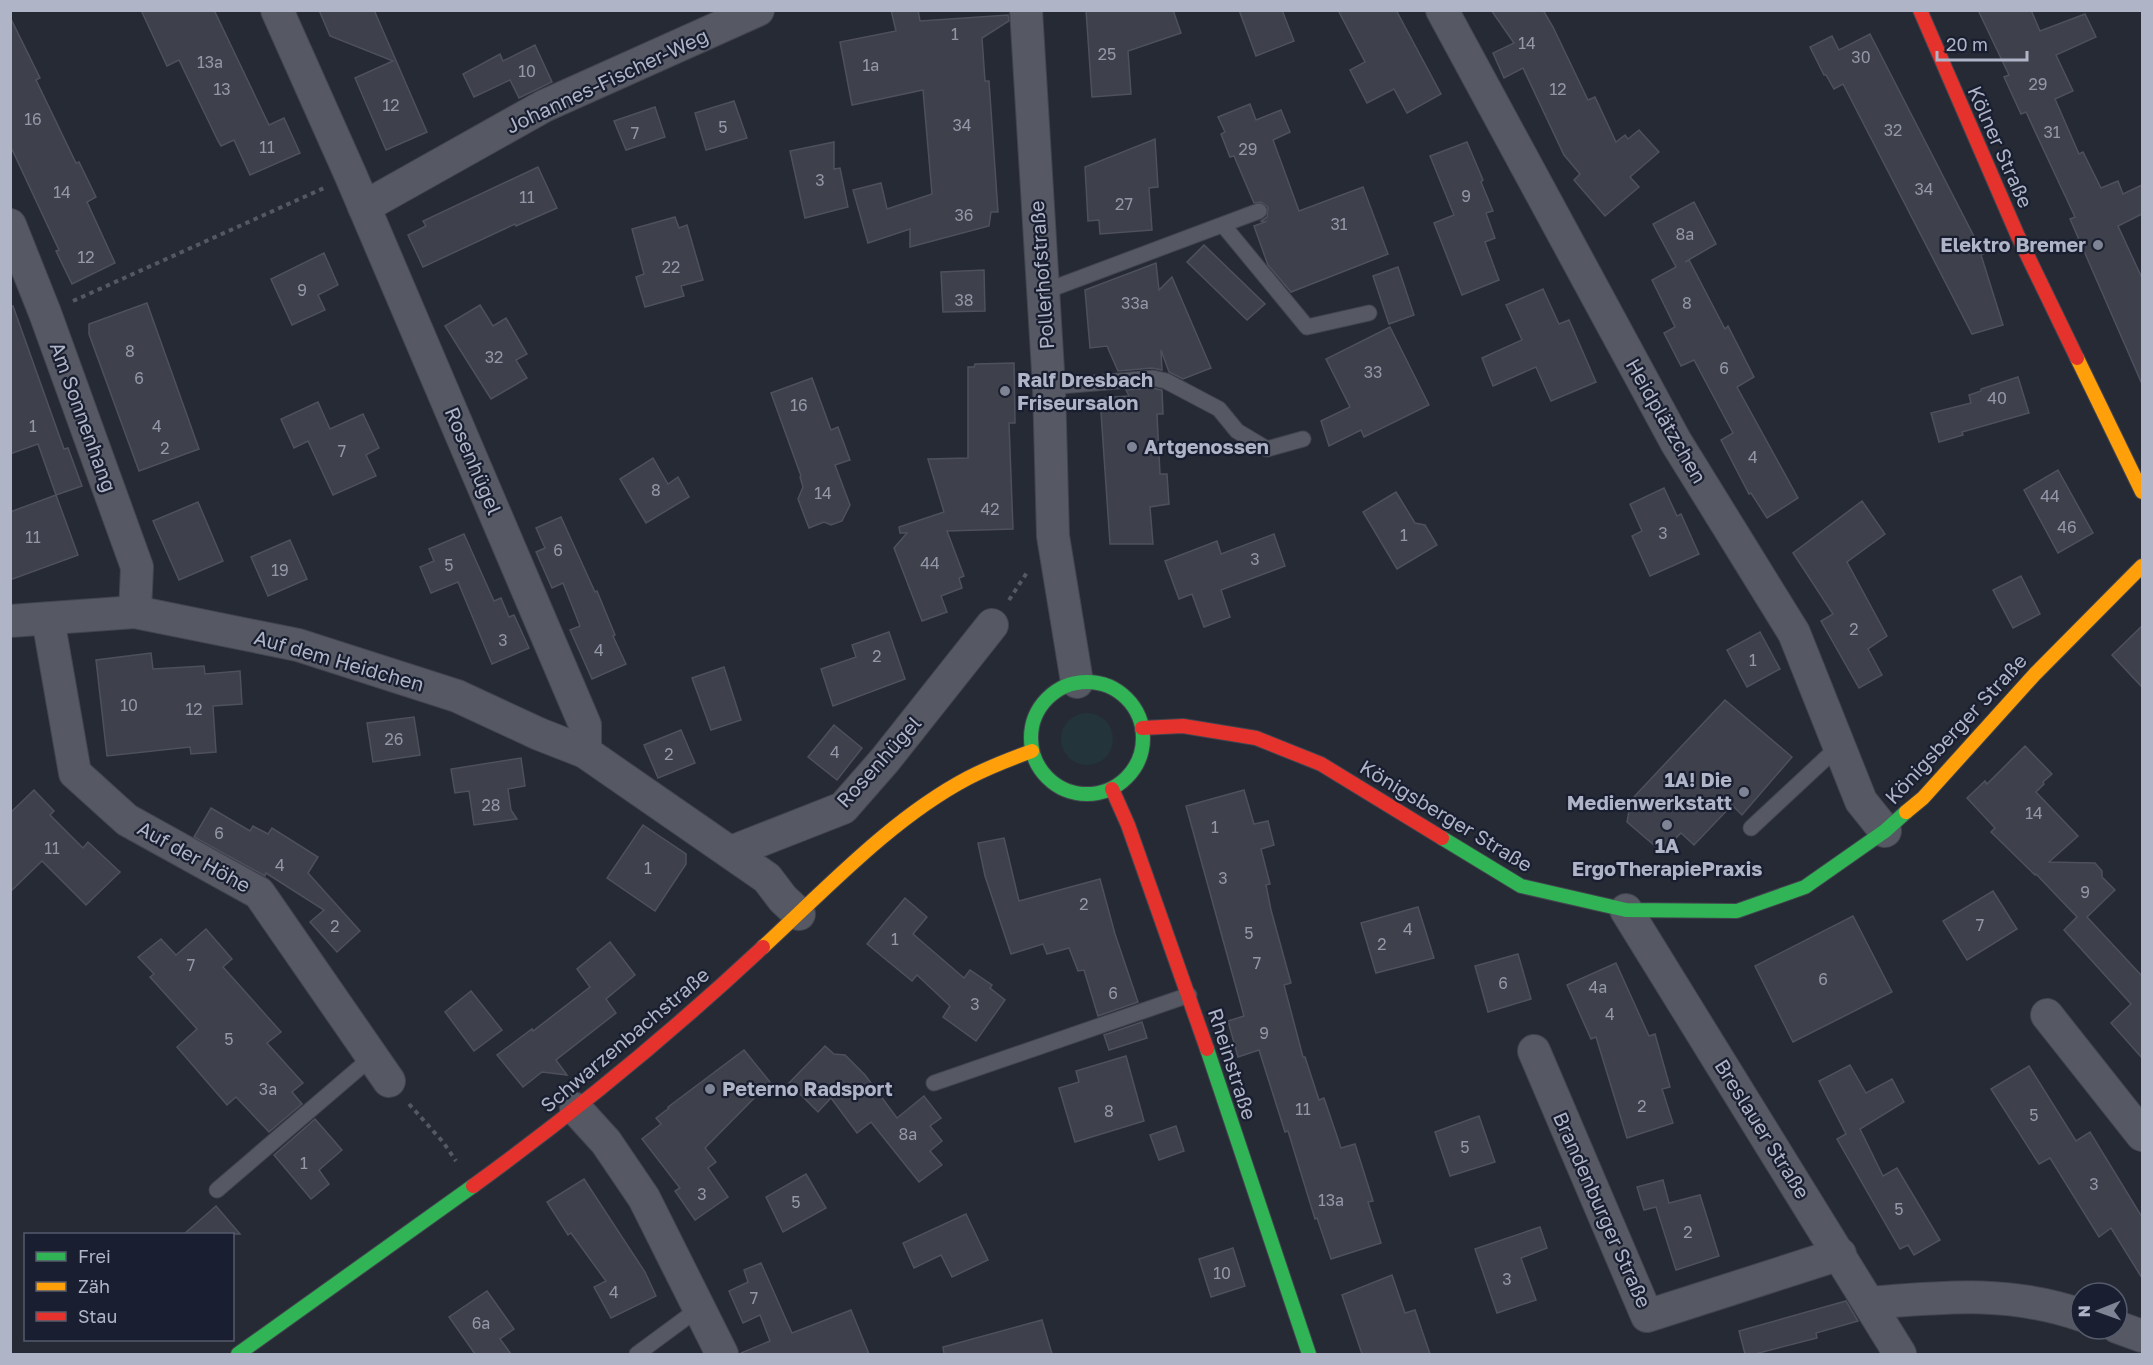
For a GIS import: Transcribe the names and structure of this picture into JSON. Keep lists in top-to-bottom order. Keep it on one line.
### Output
{"streets":{"main road":["Kölner Straße","Königsberger Straße","Schwarzenbachstraße","Rheinstraße"],"street":["Johannes-Fischer-Weg","Pollerhofstraße","Am Sonnenhang","Heidplätzchen","Rosenhügel","Auf dem Heidchen","Auf der Höhe","Breslauer Straße","Brandenburger Straße"]},"crossings":[["Johannes-Fischer-Weg","Rosenhügel"],["Pollerhofstraße","Königsberger Straße"],["Pollerhofstraße","Schwarzenbachstraße"],["Pollerhofstraße","Rheinstraße"],["Am Sonnenhang","Auf dem Heidchen"],["Heidplätzchen","Königsberger Straße"],["Rosenhügel","Auf dem Heidchen"],["Auf dem Heidchen","Auf der Höhe"],["Königsberger Straße","Schwarzenbachstraße"],["Königsberger Straße","Rheinstraße"],["Königsberger Straße","Breslauer Straße"],["Schwarzenbachstraße","Rheinstraße"],["Breslauer Straße","Brandenburger Straße"]],"places":["Elektro Bremer","Ralf Dresbach Friseursalon","Artgenossen","1A! Die Medienwerkstatt","1A ErgoTherapiePraxis","Peterno Radsport"],"house_numbers":["1","14","25","30","13a","1a","10","29","13","12","12","16","34","5","32","31","7","11","29","3","34","14","9","11","27","36","31","8a","12","22","9","38","33a","8","8","32","6","33","6","40","16","1","4","2","7","4","8","14","44","42","46","3","1","11","6","3","44","5","19","2","3","4","2","1","10","12","26","4","2","28","14","1","6","11","4","1","3","9","2","7","2","4","5","1","2","7","7","6","6","4a","6","3","4","9","5","3a","2","11","8","5","8a","5","1","3","3","13a","5","5","2","10","3","4","7","6a"],"legend":["Frei","Zäh","Stau"],"scale_bar":"20 m","north":"left"}
